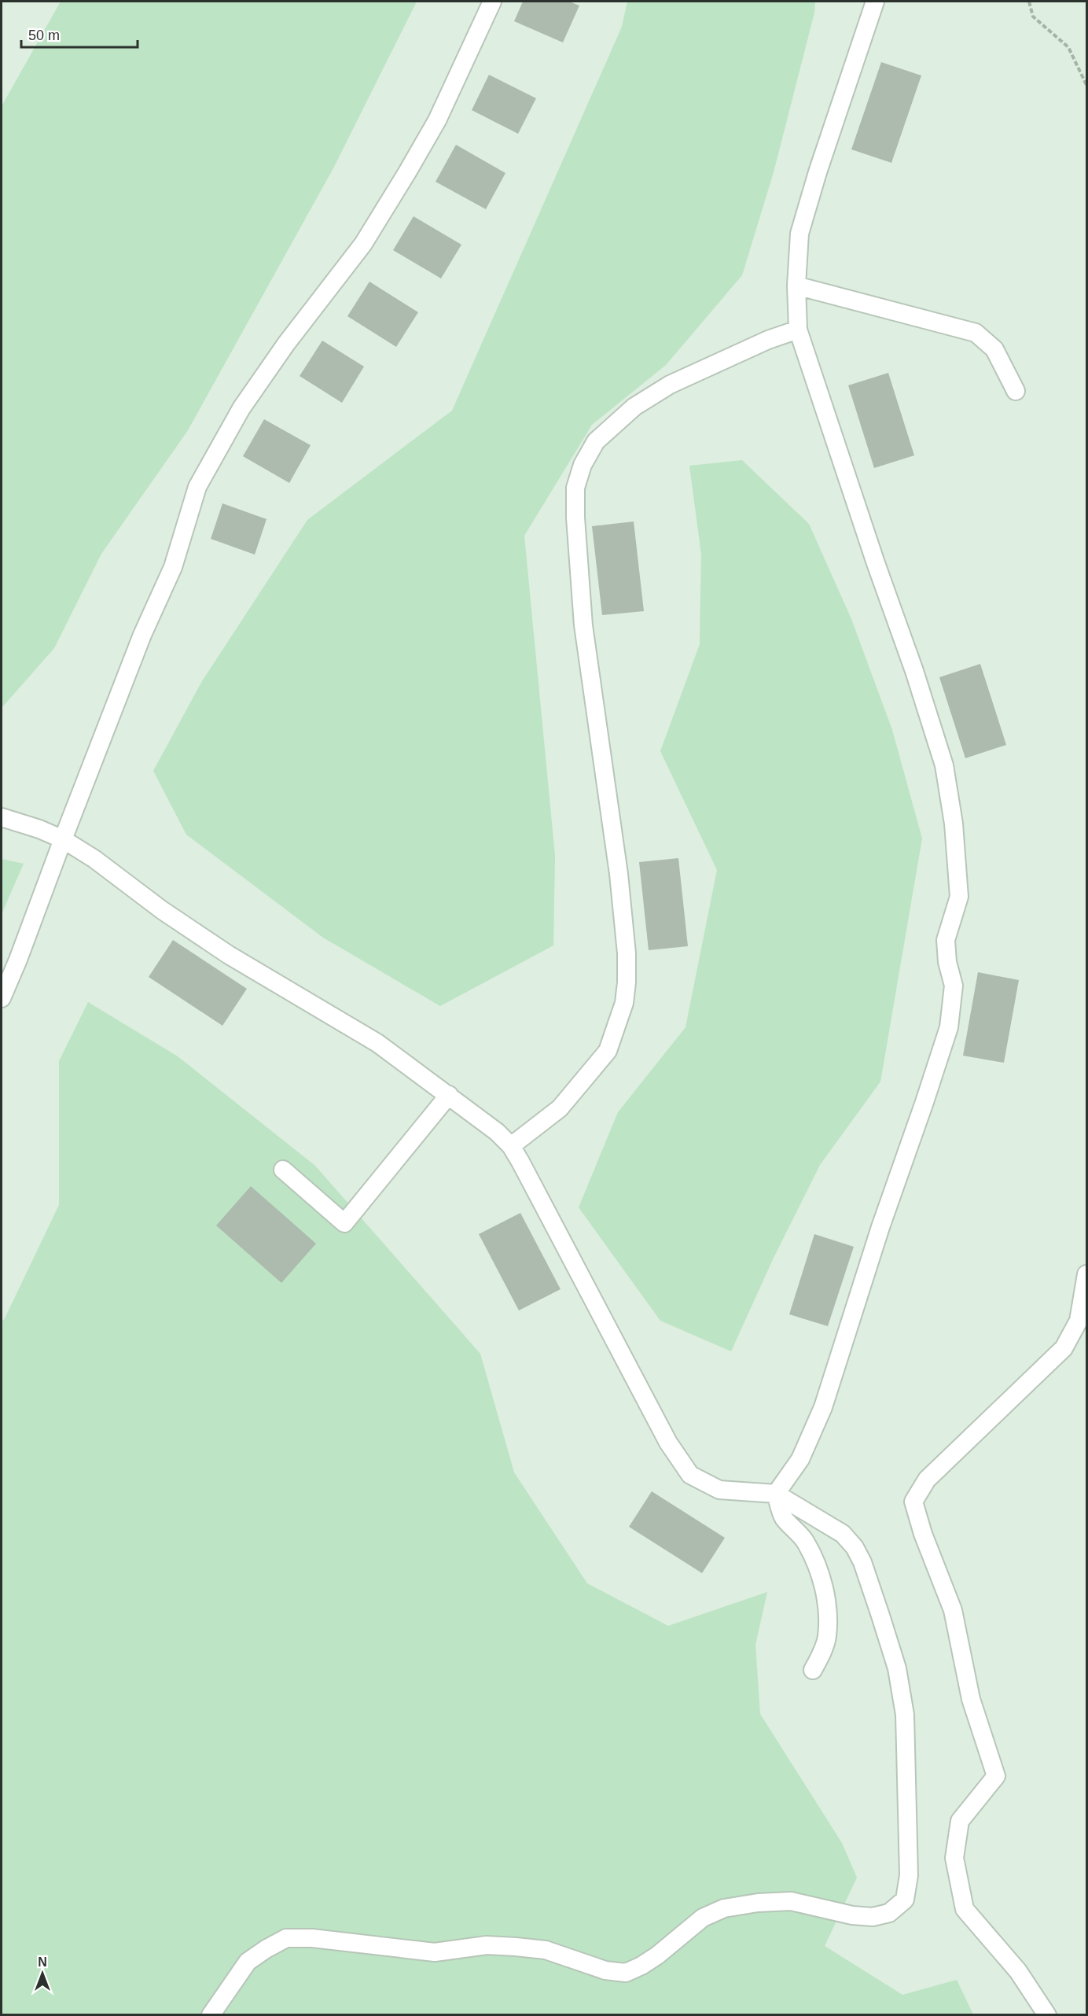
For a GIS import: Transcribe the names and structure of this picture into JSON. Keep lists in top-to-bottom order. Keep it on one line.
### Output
{"scale_bar":"50 m","north":"top"}
